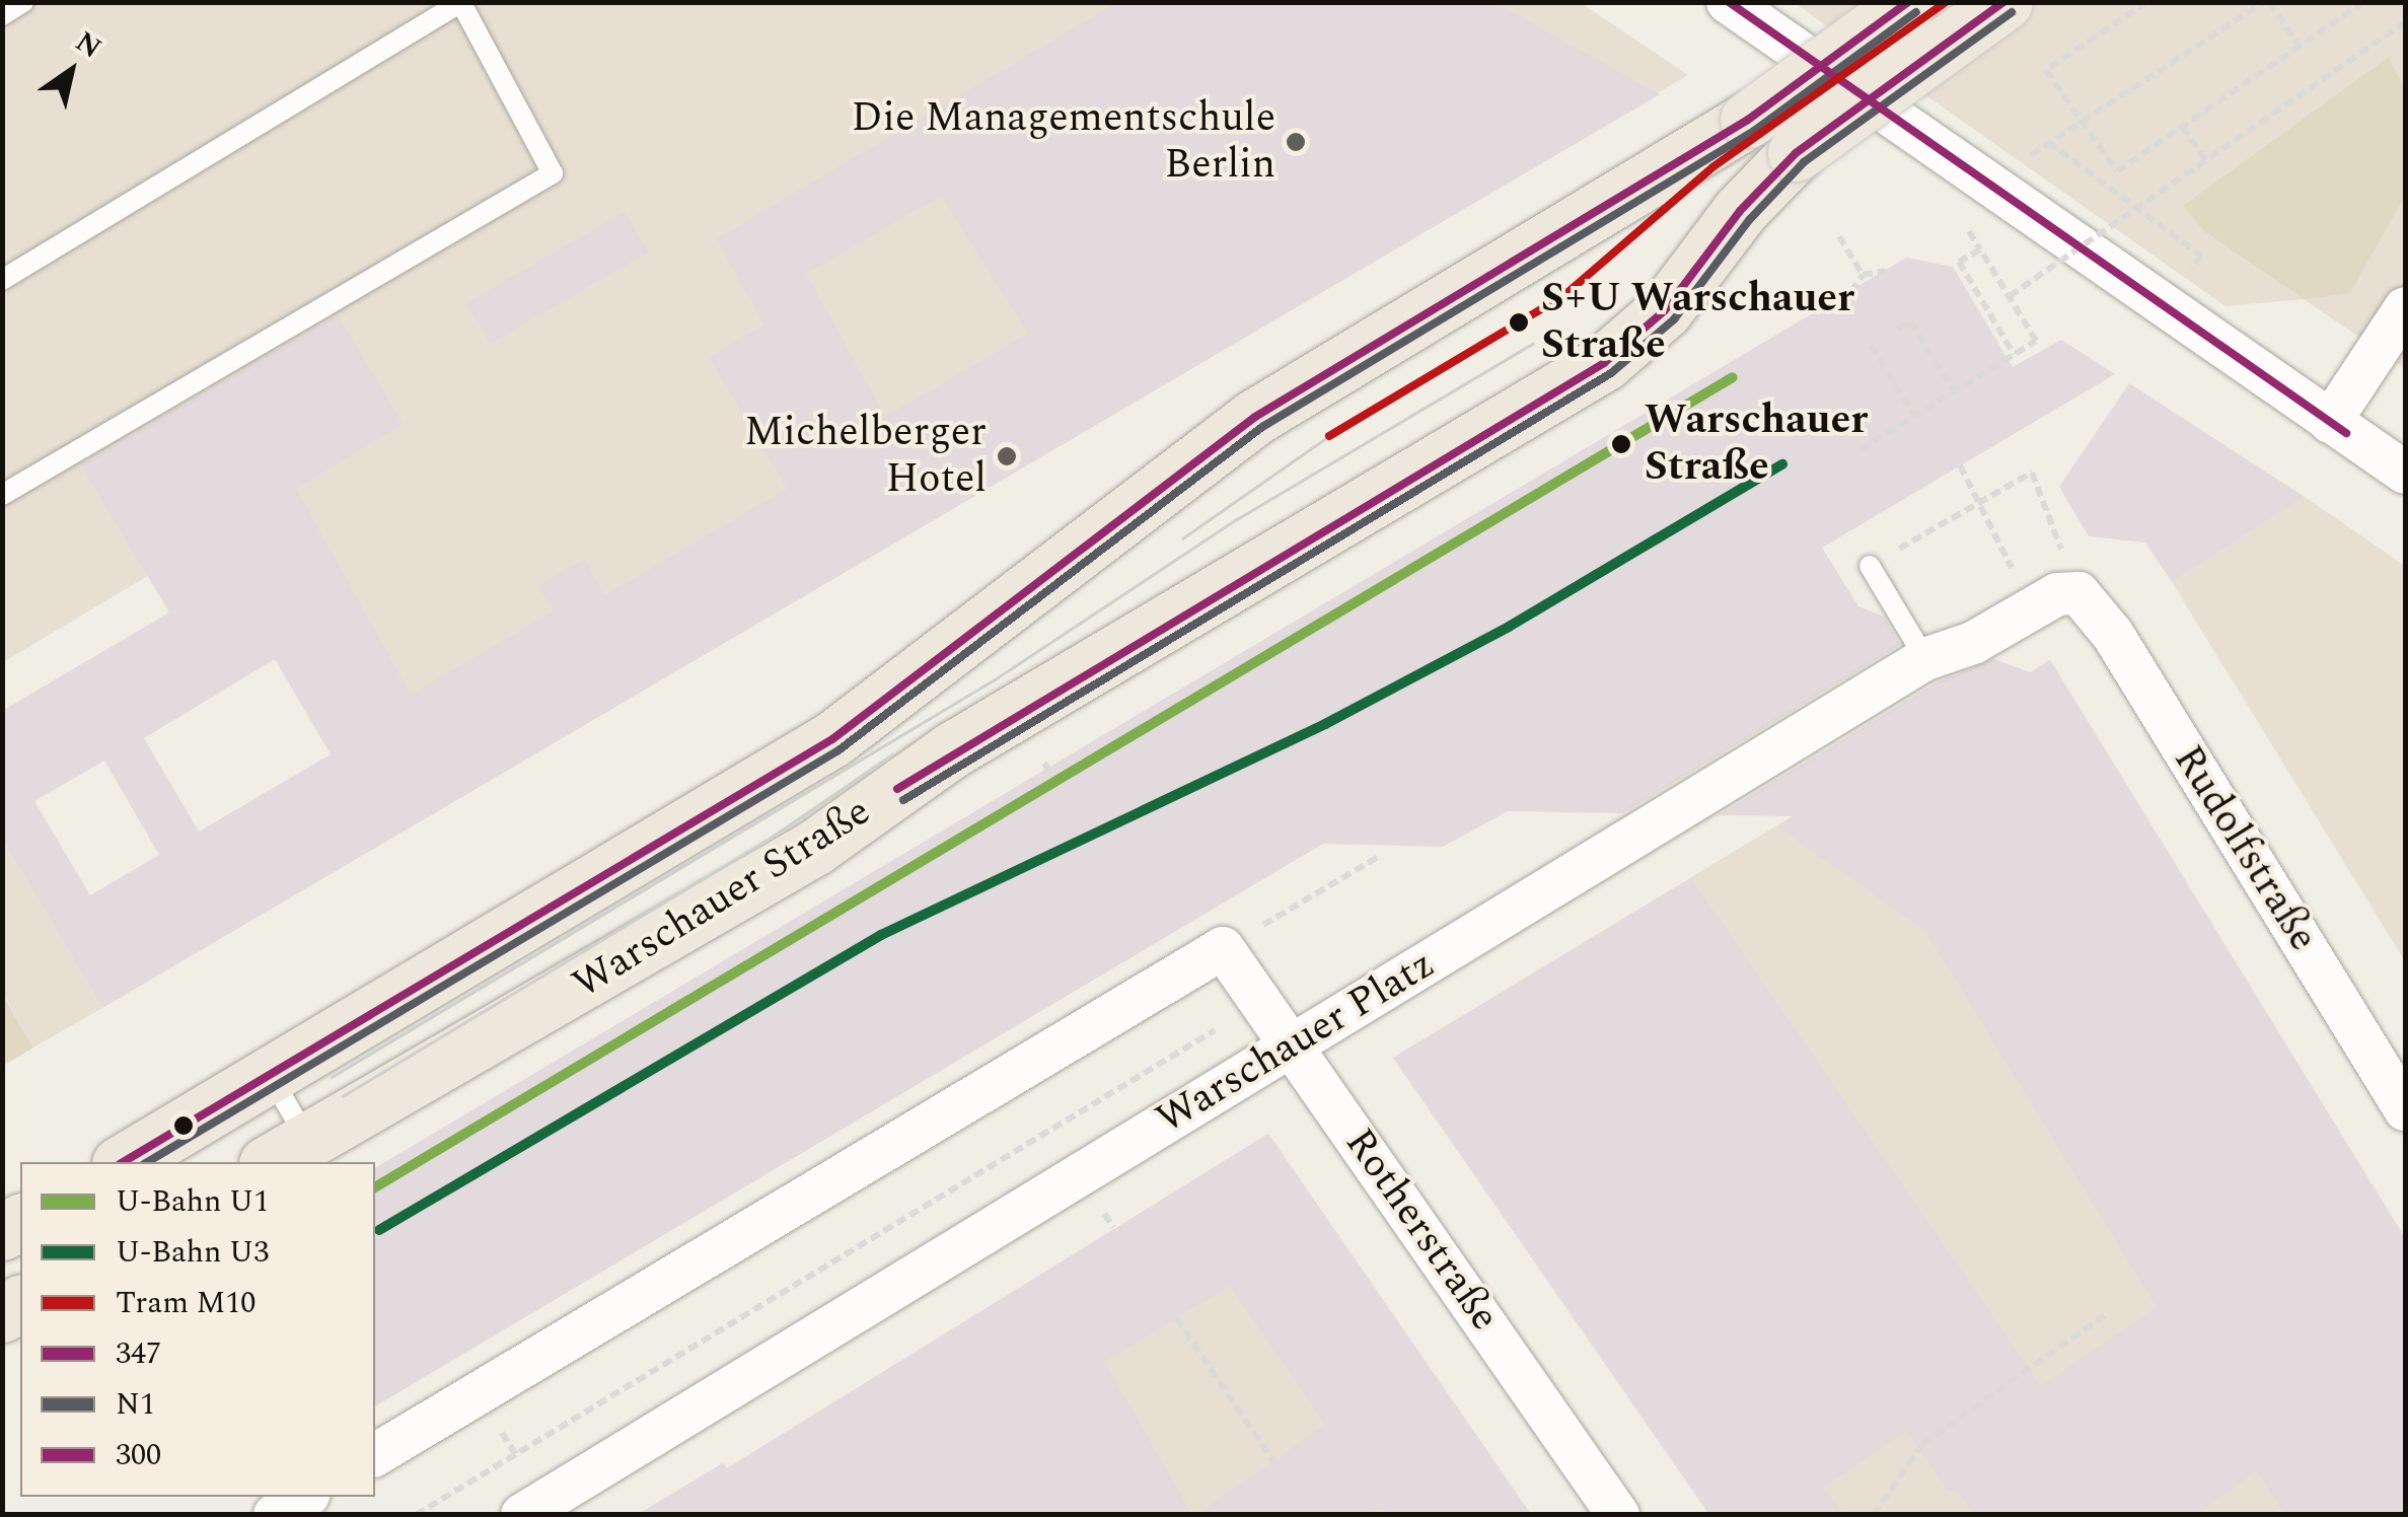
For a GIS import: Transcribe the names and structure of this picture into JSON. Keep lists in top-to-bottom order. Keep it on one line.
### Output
{"streets":{"main road":["Warschauer Straße"],"street":["Rudolfstraße","Warschauer Platz","Rotherstraße"]},"crossings":[["Rudolfstraße","Warschauer Platz"],["Warschauer Platz","Rotherstraße"]],"places":["Die Managementschule Berlin","S+U Warschauer Straße","Warschauer Straße","Michelberger Hotel"],"lines":["tram line M10","transit line 347","transit line 300","transit line N1","metro line U1","metro line U3"],"legend":["U-Bahn U1","U-Bahn U3","Tram M10","347","N1","300"],"north":"top right"}
